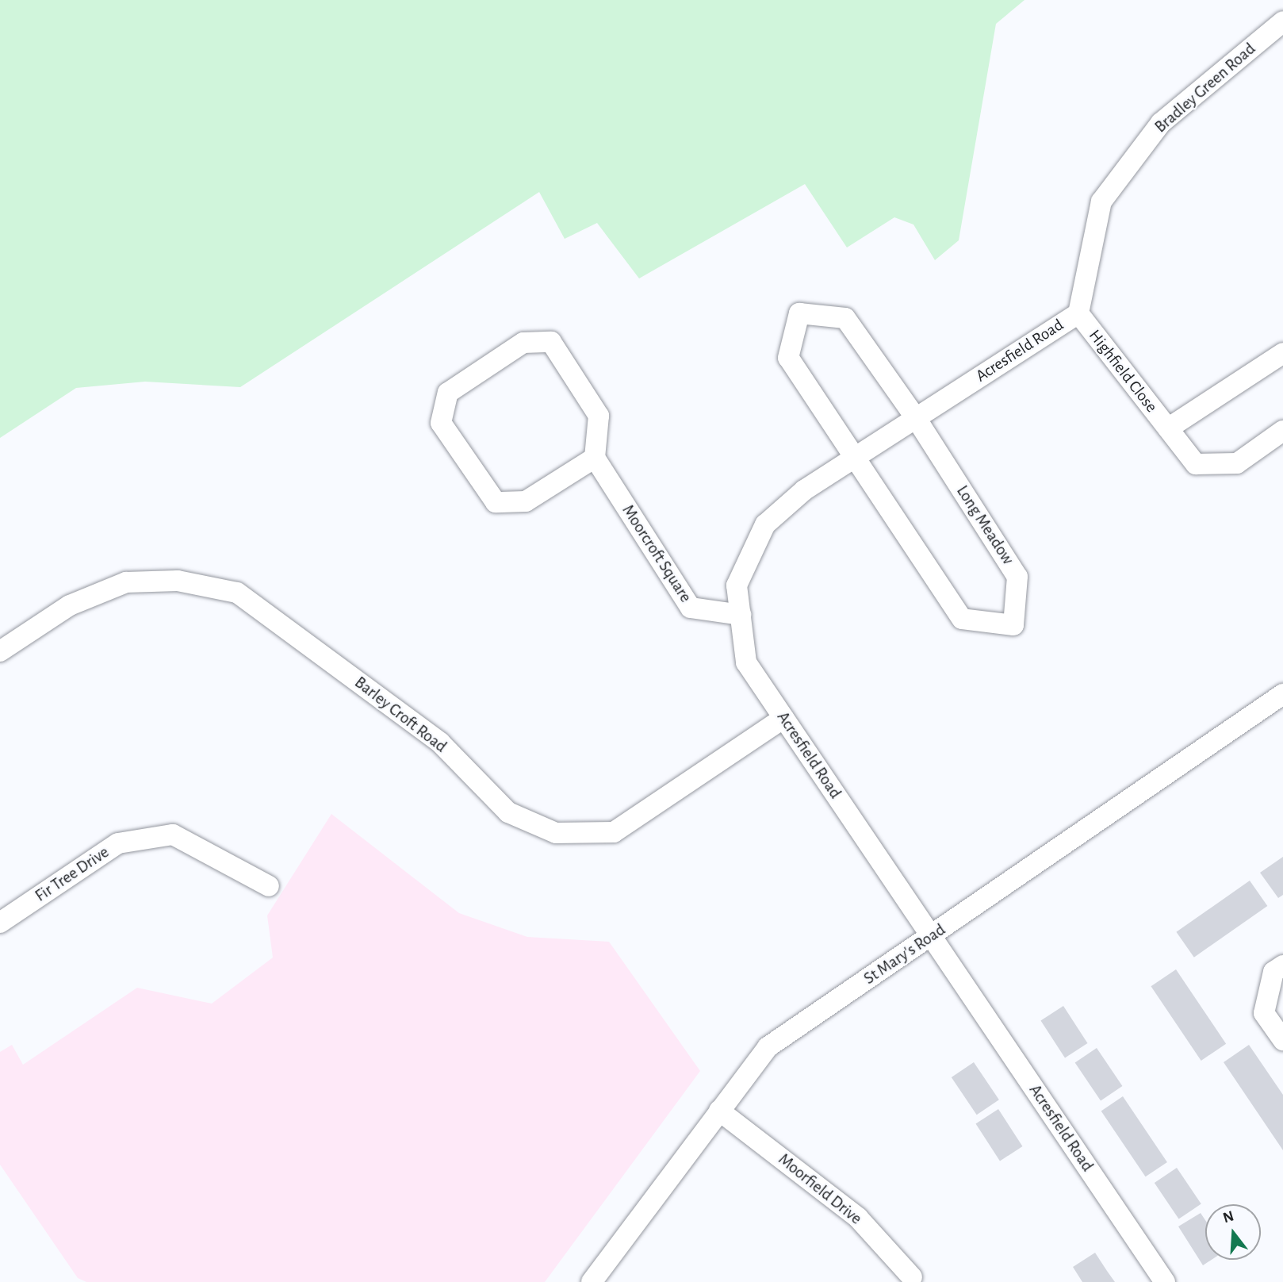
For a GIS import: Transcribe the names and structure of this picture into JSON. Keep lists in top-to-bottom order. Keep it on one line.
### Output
{"streets":{"street":["Bradley Green Road","Acresfield Road","Highfield Close","Long Meadow","Moorcroft Square","Barley Croft Road","Fir Tree Drive","St Mary's Road","Moorfield Drive"]},"crossings":[["Bradley Green Road","Acresfield Road"],["Bradley Green Road","Highfield Close"],["Acresfield Road","Highfield Close"],["Acresfield Road","Long Meadow"],["Acresfield Road","Moorcroft Square"],["Acresfield Road","Barley Croft Road"],["Acresfield Road","St Mary's Road"],["St Mary's Road","Moorfield Drive"]],"north":"top"}
